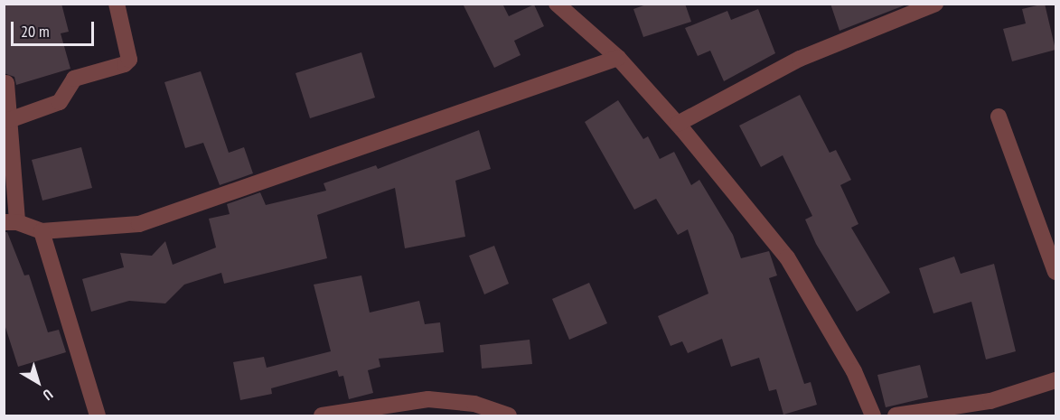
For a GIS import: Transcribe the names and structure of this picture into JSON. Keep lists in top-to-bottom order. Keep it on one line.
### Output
{"scale_bar":"20 m","north":"bottom right"}
